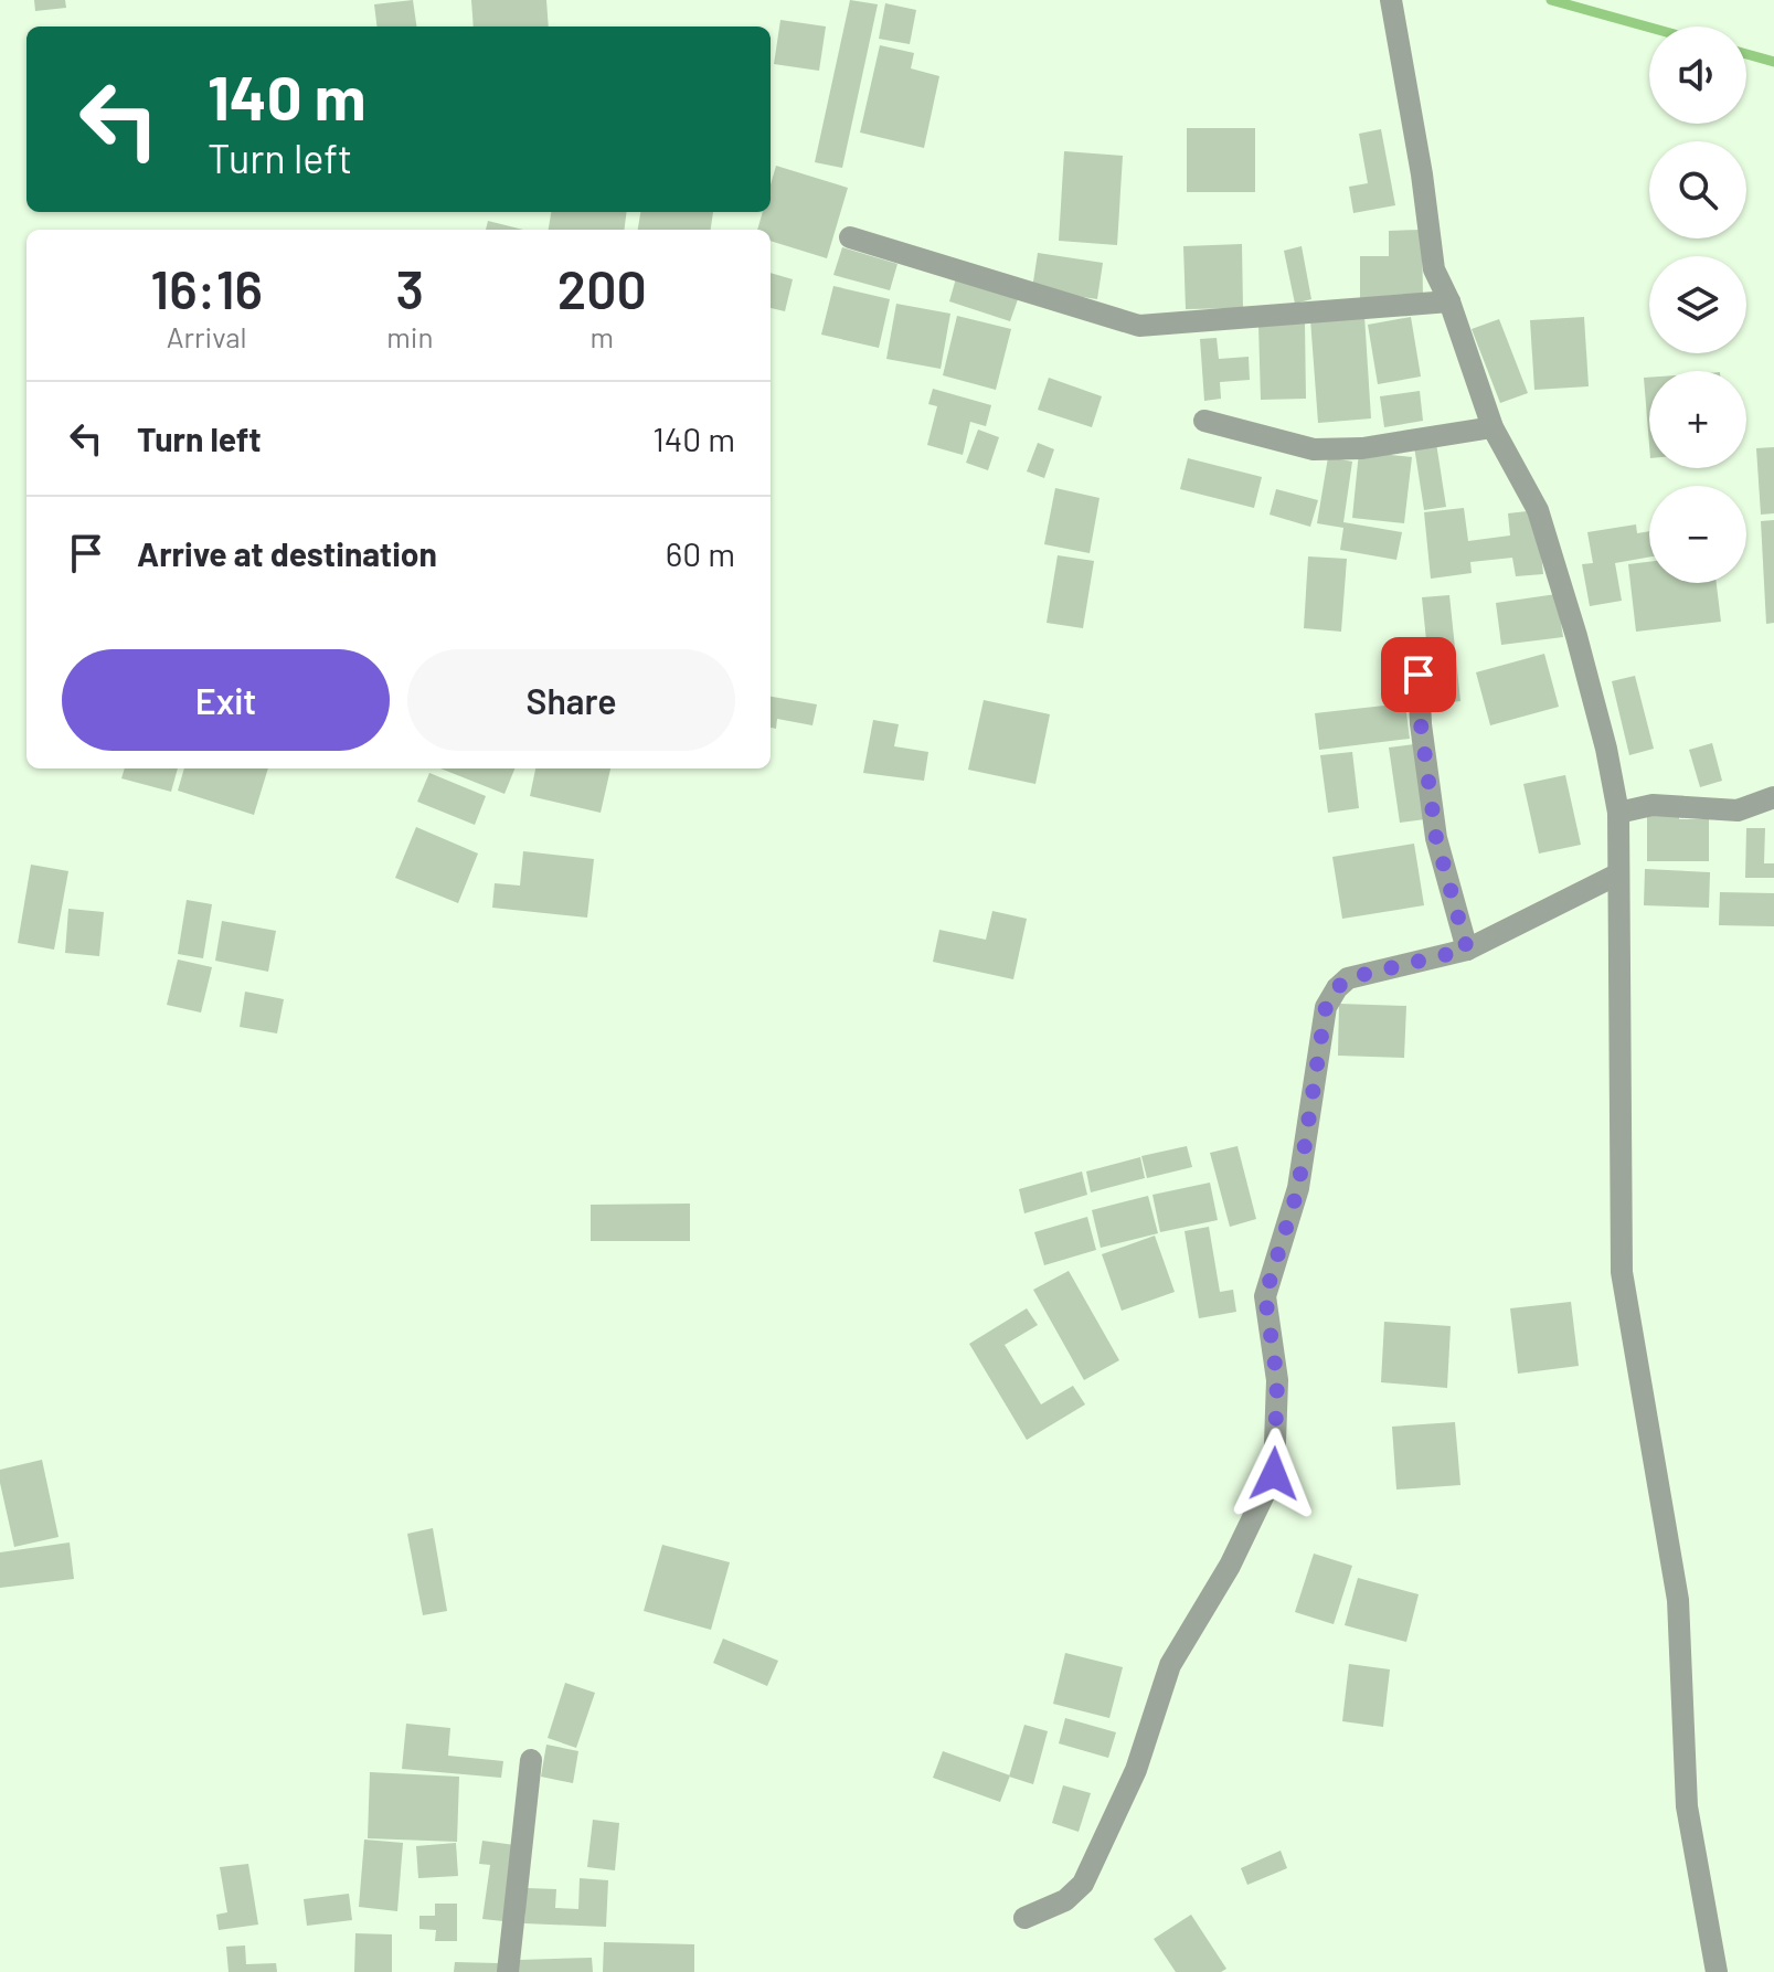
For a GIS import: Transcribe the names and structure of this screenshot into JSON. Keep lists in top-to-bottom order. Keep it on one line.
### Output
{"page":{"map_buttons":["+","−"],"turn":["140 m","Turn left"],"eta":["16:16","Arrival","3","min","200","m"],"list":[{"name":"Turn left","value":"140 m"},{"name":"Arrive at destination","value":"60 m"}],"buttons":["Exit","Share"]}}
